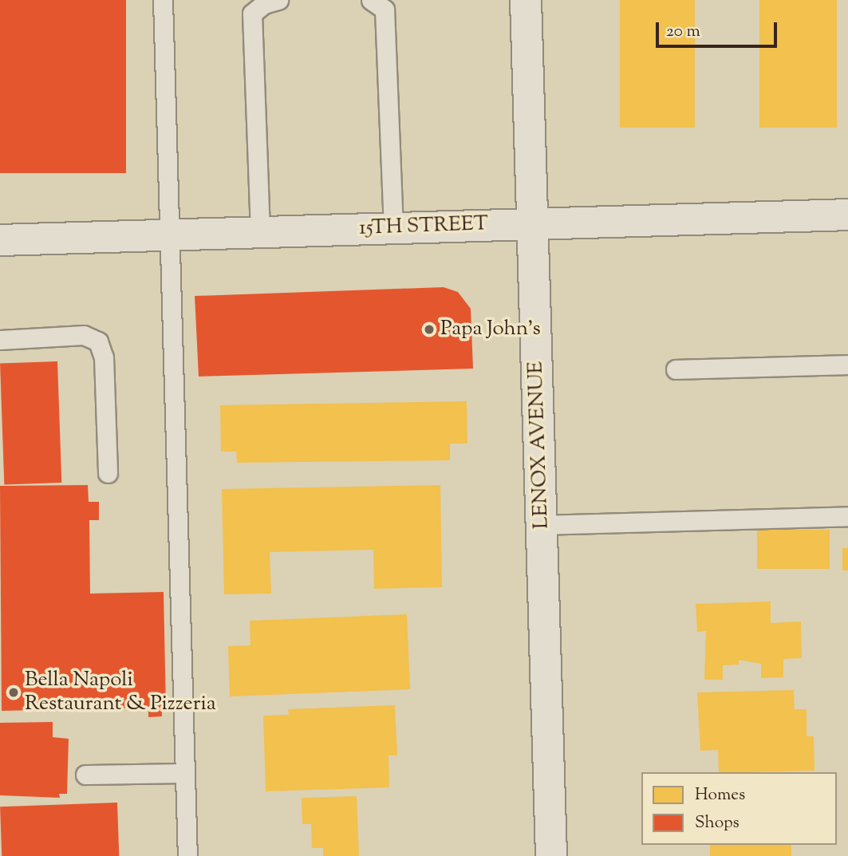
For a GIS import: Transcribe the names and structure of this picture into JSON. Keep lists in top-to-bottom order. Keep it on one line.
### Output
{"streets":{"street":["15TH STREET","LENOX AVENUE"]},"crossings":[["15TH STREET","LENOX AVENUE"]],"places":["Papa John's","Bella Napoli Restaurant & Pizzeria"],"legend":["Homes","Shops"],"scale_bar":"20 m"}
